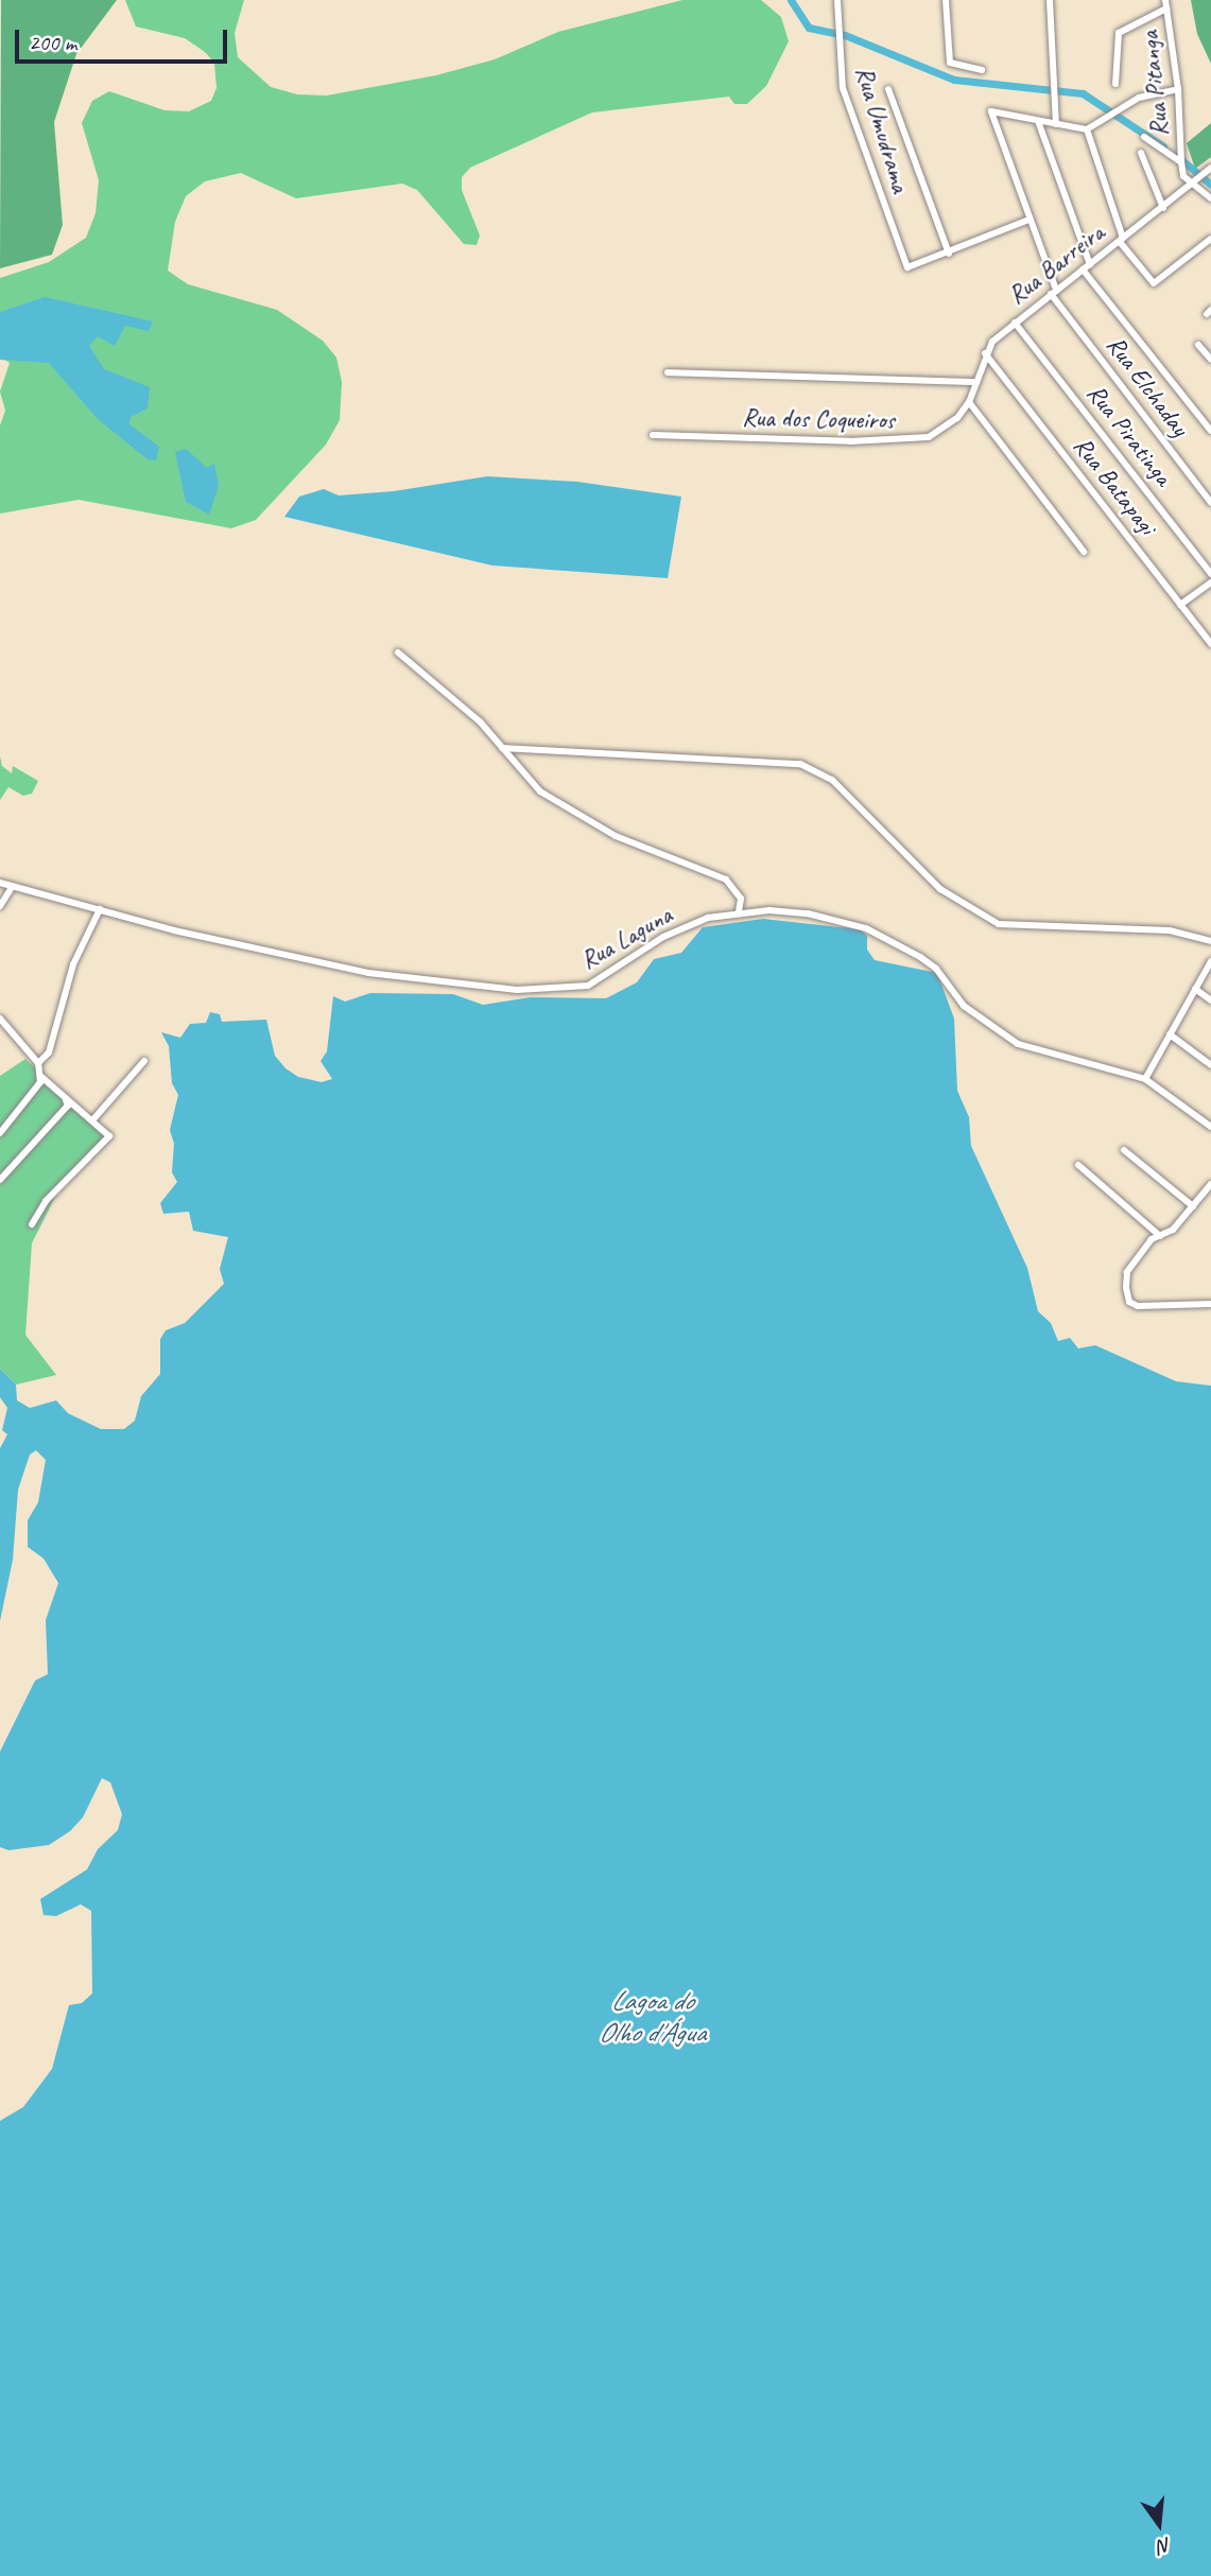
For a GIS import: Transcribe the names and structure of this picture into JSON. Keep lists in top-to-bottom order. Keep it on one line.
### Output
{"streets":{"street":["Rua Pitanga","Rua Umudrama","Rua Barreira","Rua Elchaday","Rua dos Coqueiros","Rua Piratinga","Rua Batapagi","Rua Laguna"]},"crossings":[["Rua Barreira","Rua Elchaday"],["Rua Barreira","Rua dos Coqueiros"],["Rua Barreira","Rua Piratinga"],["Rua Barreira","Rua Batapagi"]],"water":["Lagoa do Olho d'Água"],"scale_bar":"200 m","north":"bottom"}
